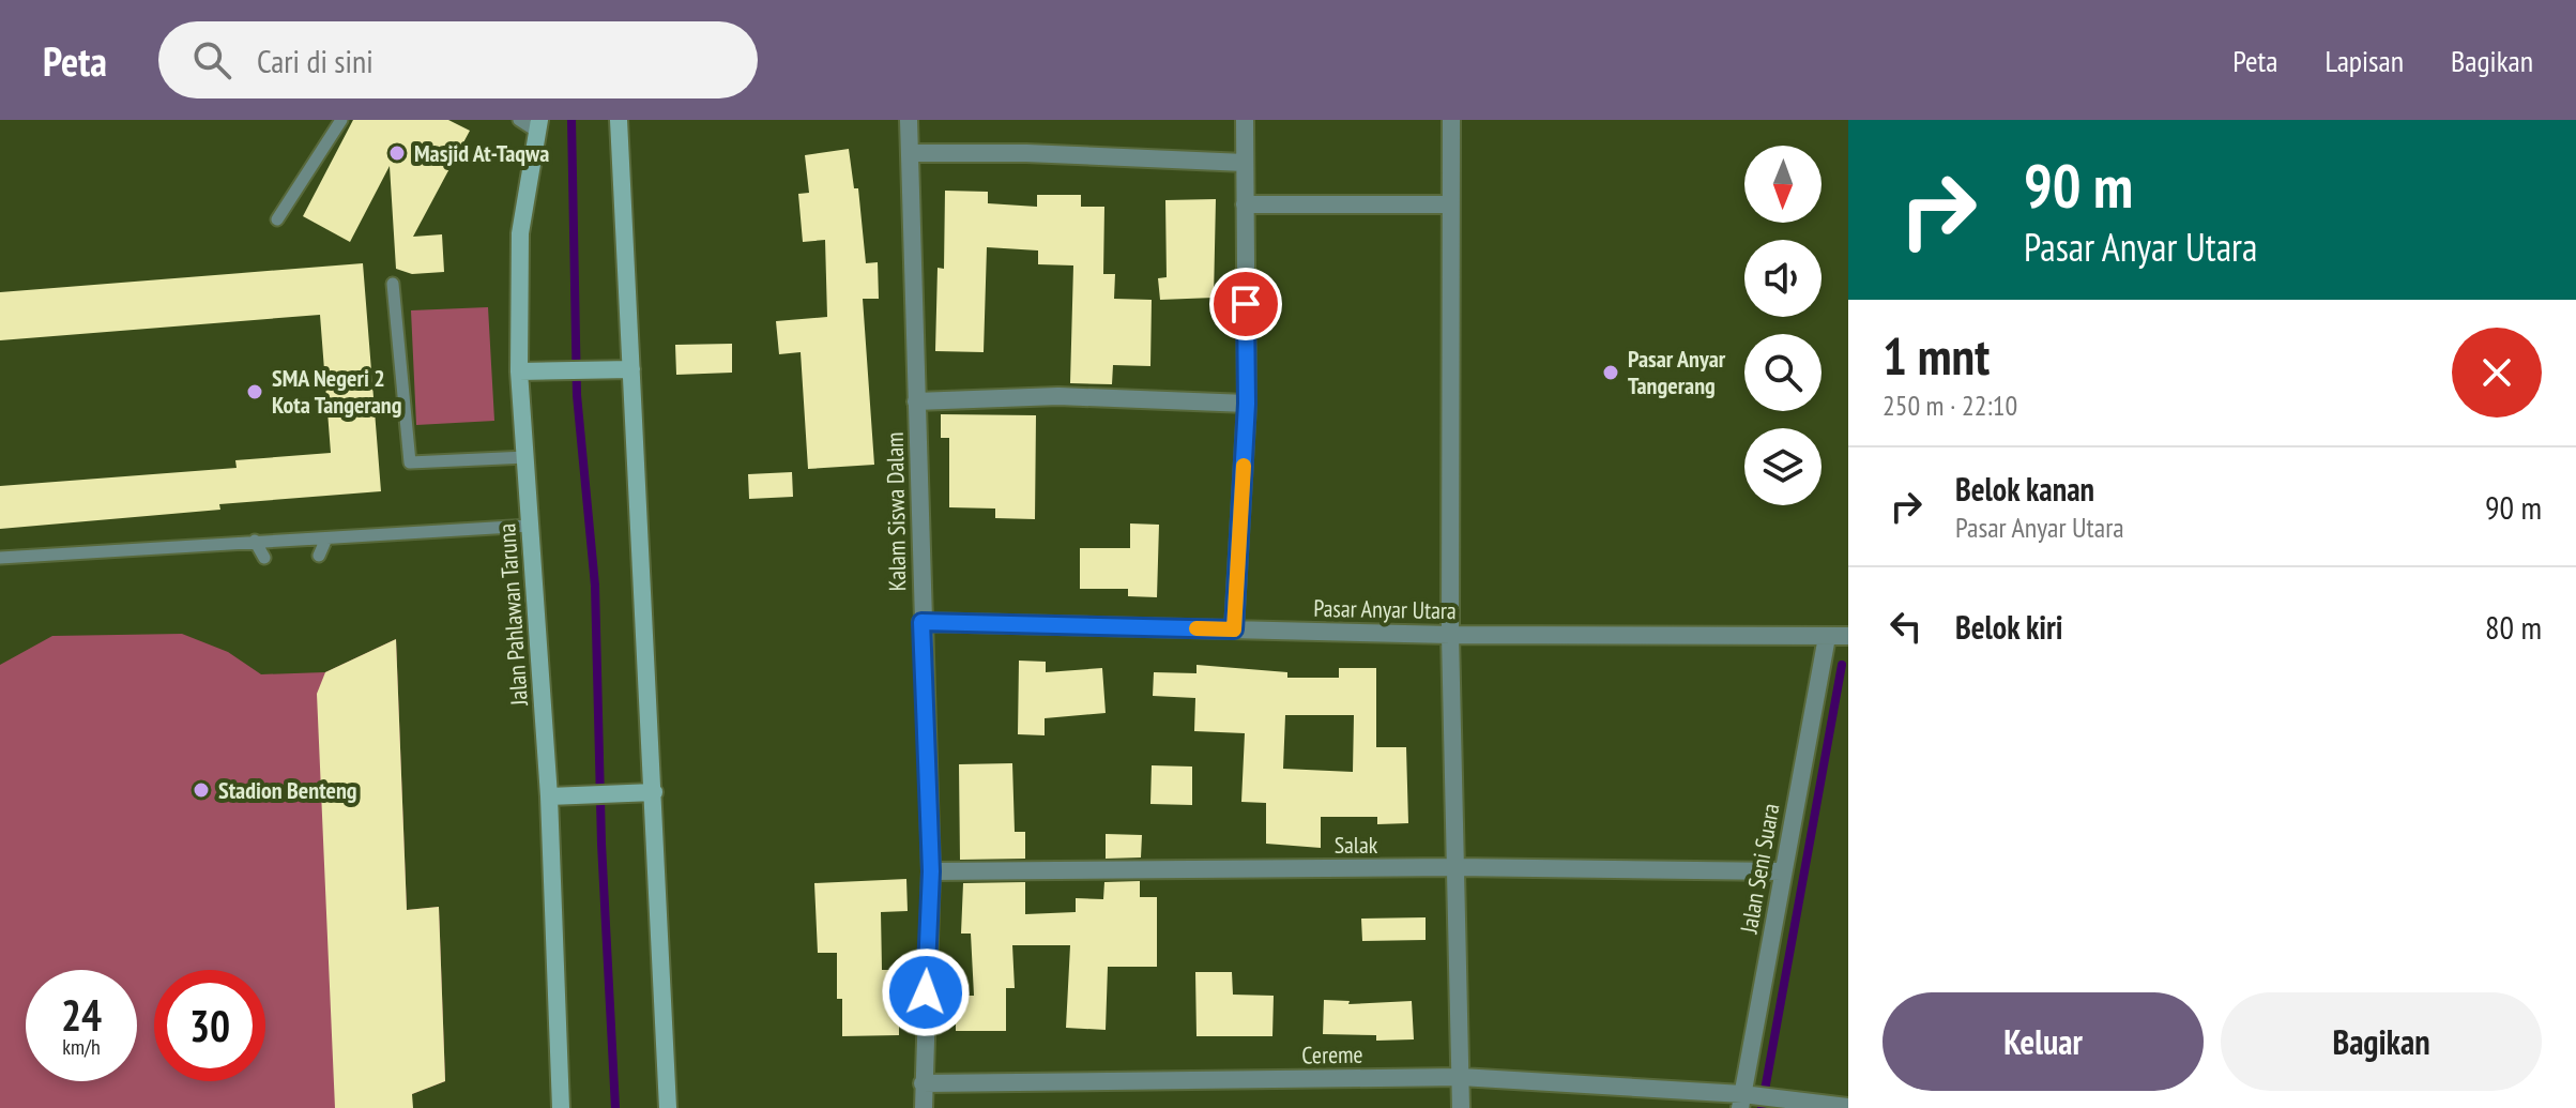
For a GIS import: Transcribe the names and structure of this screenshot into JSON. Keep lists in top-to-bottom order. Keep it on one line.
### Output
{"streets":{"main road":["Jalan Pahlawan Taruna"],"street":["Kalam Siswa Dalam","Pasar Anyar Utara","Salak","Jalan Seni Suara","Cereme"]},"crossings":[["Kalam Siswa Dalam","Pasar Anyar Utara"],["Kalam Siswa Dalam","Salak"],["Kalam Siswa Dalam","Cereme"],["Pasar Anyar Utara","Jalan Seni Suara"],["Salak","Jalan Seni Suara"],["Jalan Seni Suara","Cereme"]],"places":["Masjid At-Taqwa","Pasar Anyar Tangerang","SMA Negeri 2 Kota Tangerang","Stadion Benteng"],"north":"bottom","page":{"header":"Peta","search":"Cari di sini","nav":["Peta","Lapisan","Bagikan"],"turn":["90 m","Pasar Anyar Utara"],"heading":["1 mnt","250 m · 22:10"],"list":[{"name":"Belok kanan","note":"Pasar Anyar Utara","value":"90 m"},{"name":"Belok kiri","value":"80 m"}],"speed":"24 km/h","limit":"30","buttons":["Keluar","Bagikan"]}}
